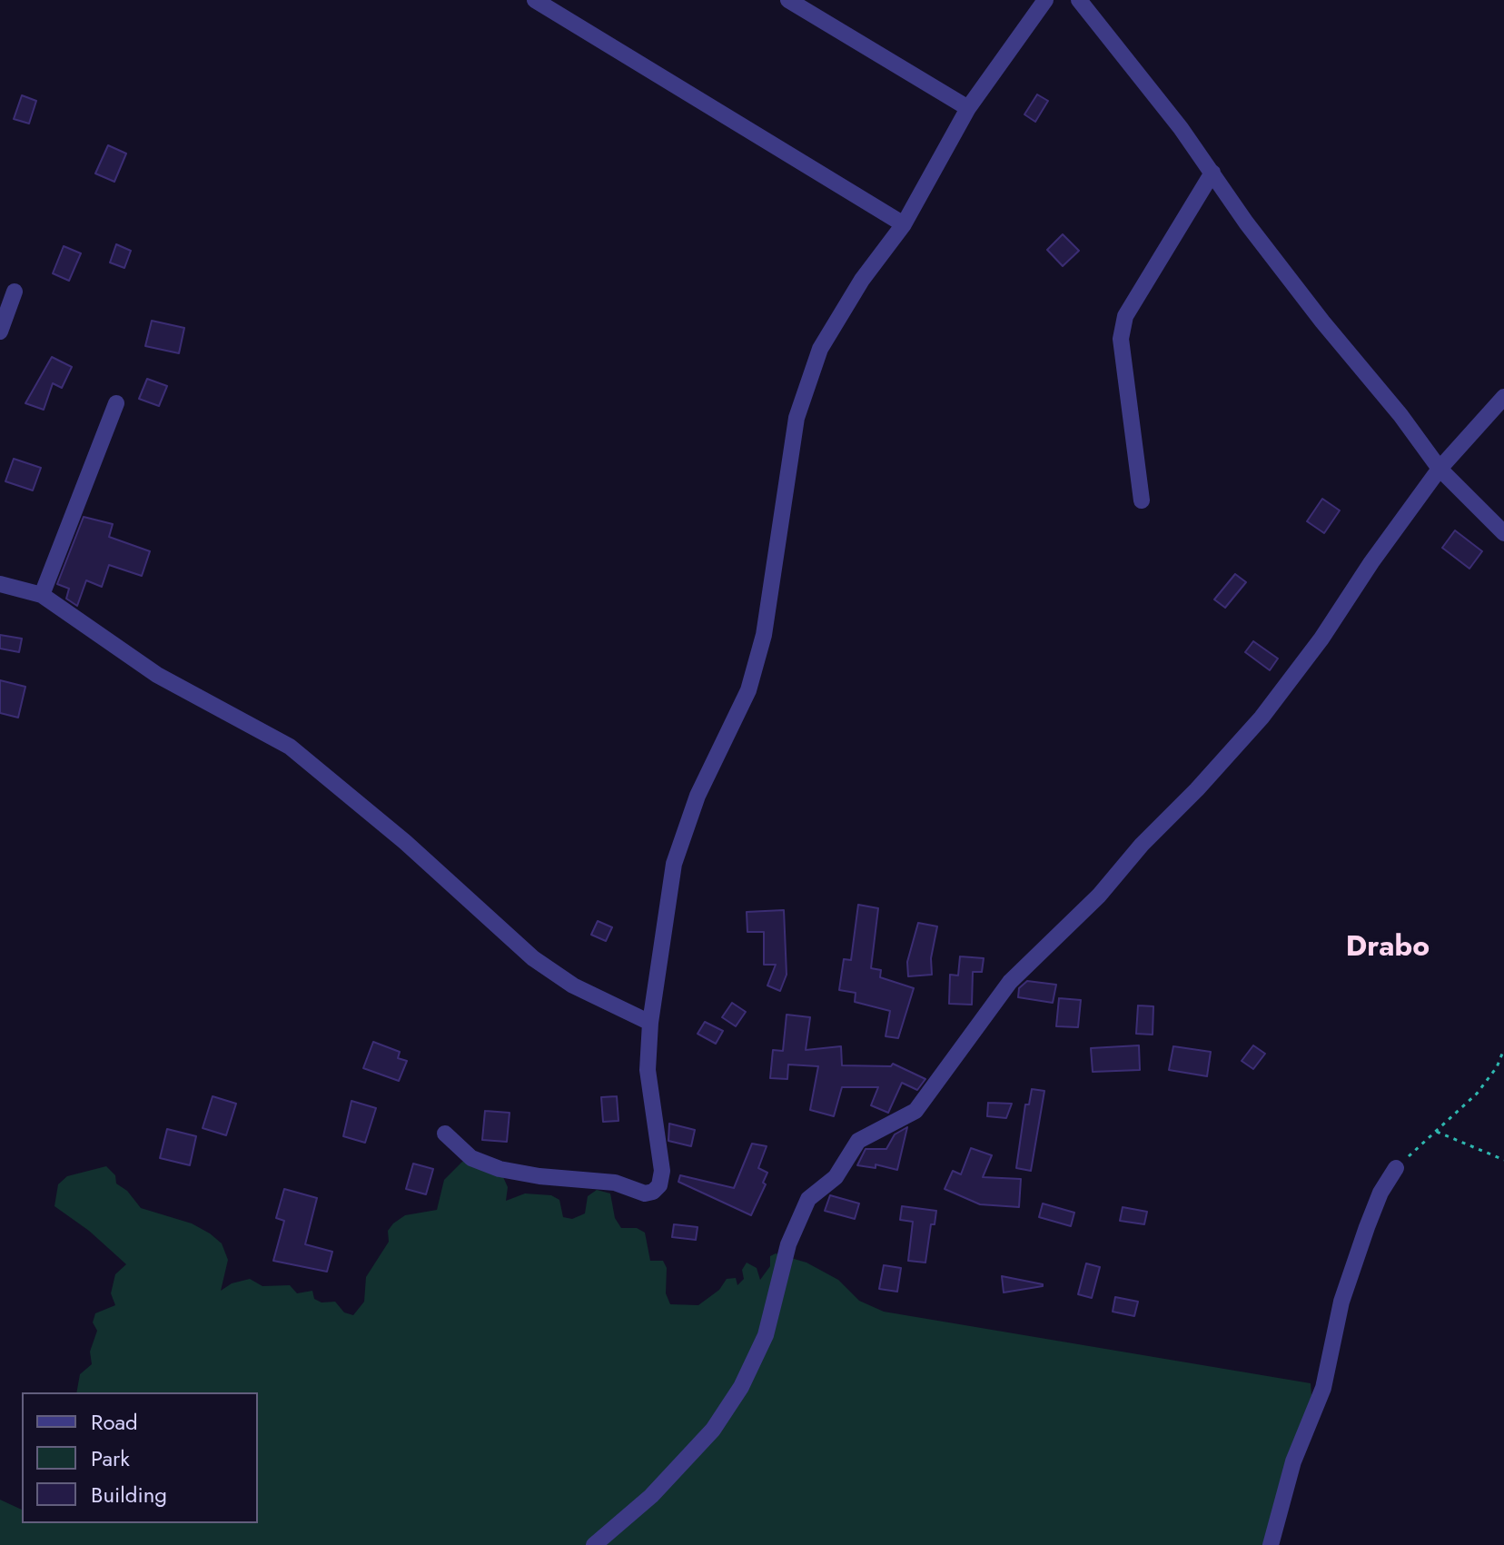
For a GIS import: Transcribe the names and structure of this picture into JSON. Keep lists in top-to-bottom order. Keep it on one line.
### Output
{"districts":["Drabo"],"legend":["Road","Park","Building"]}
